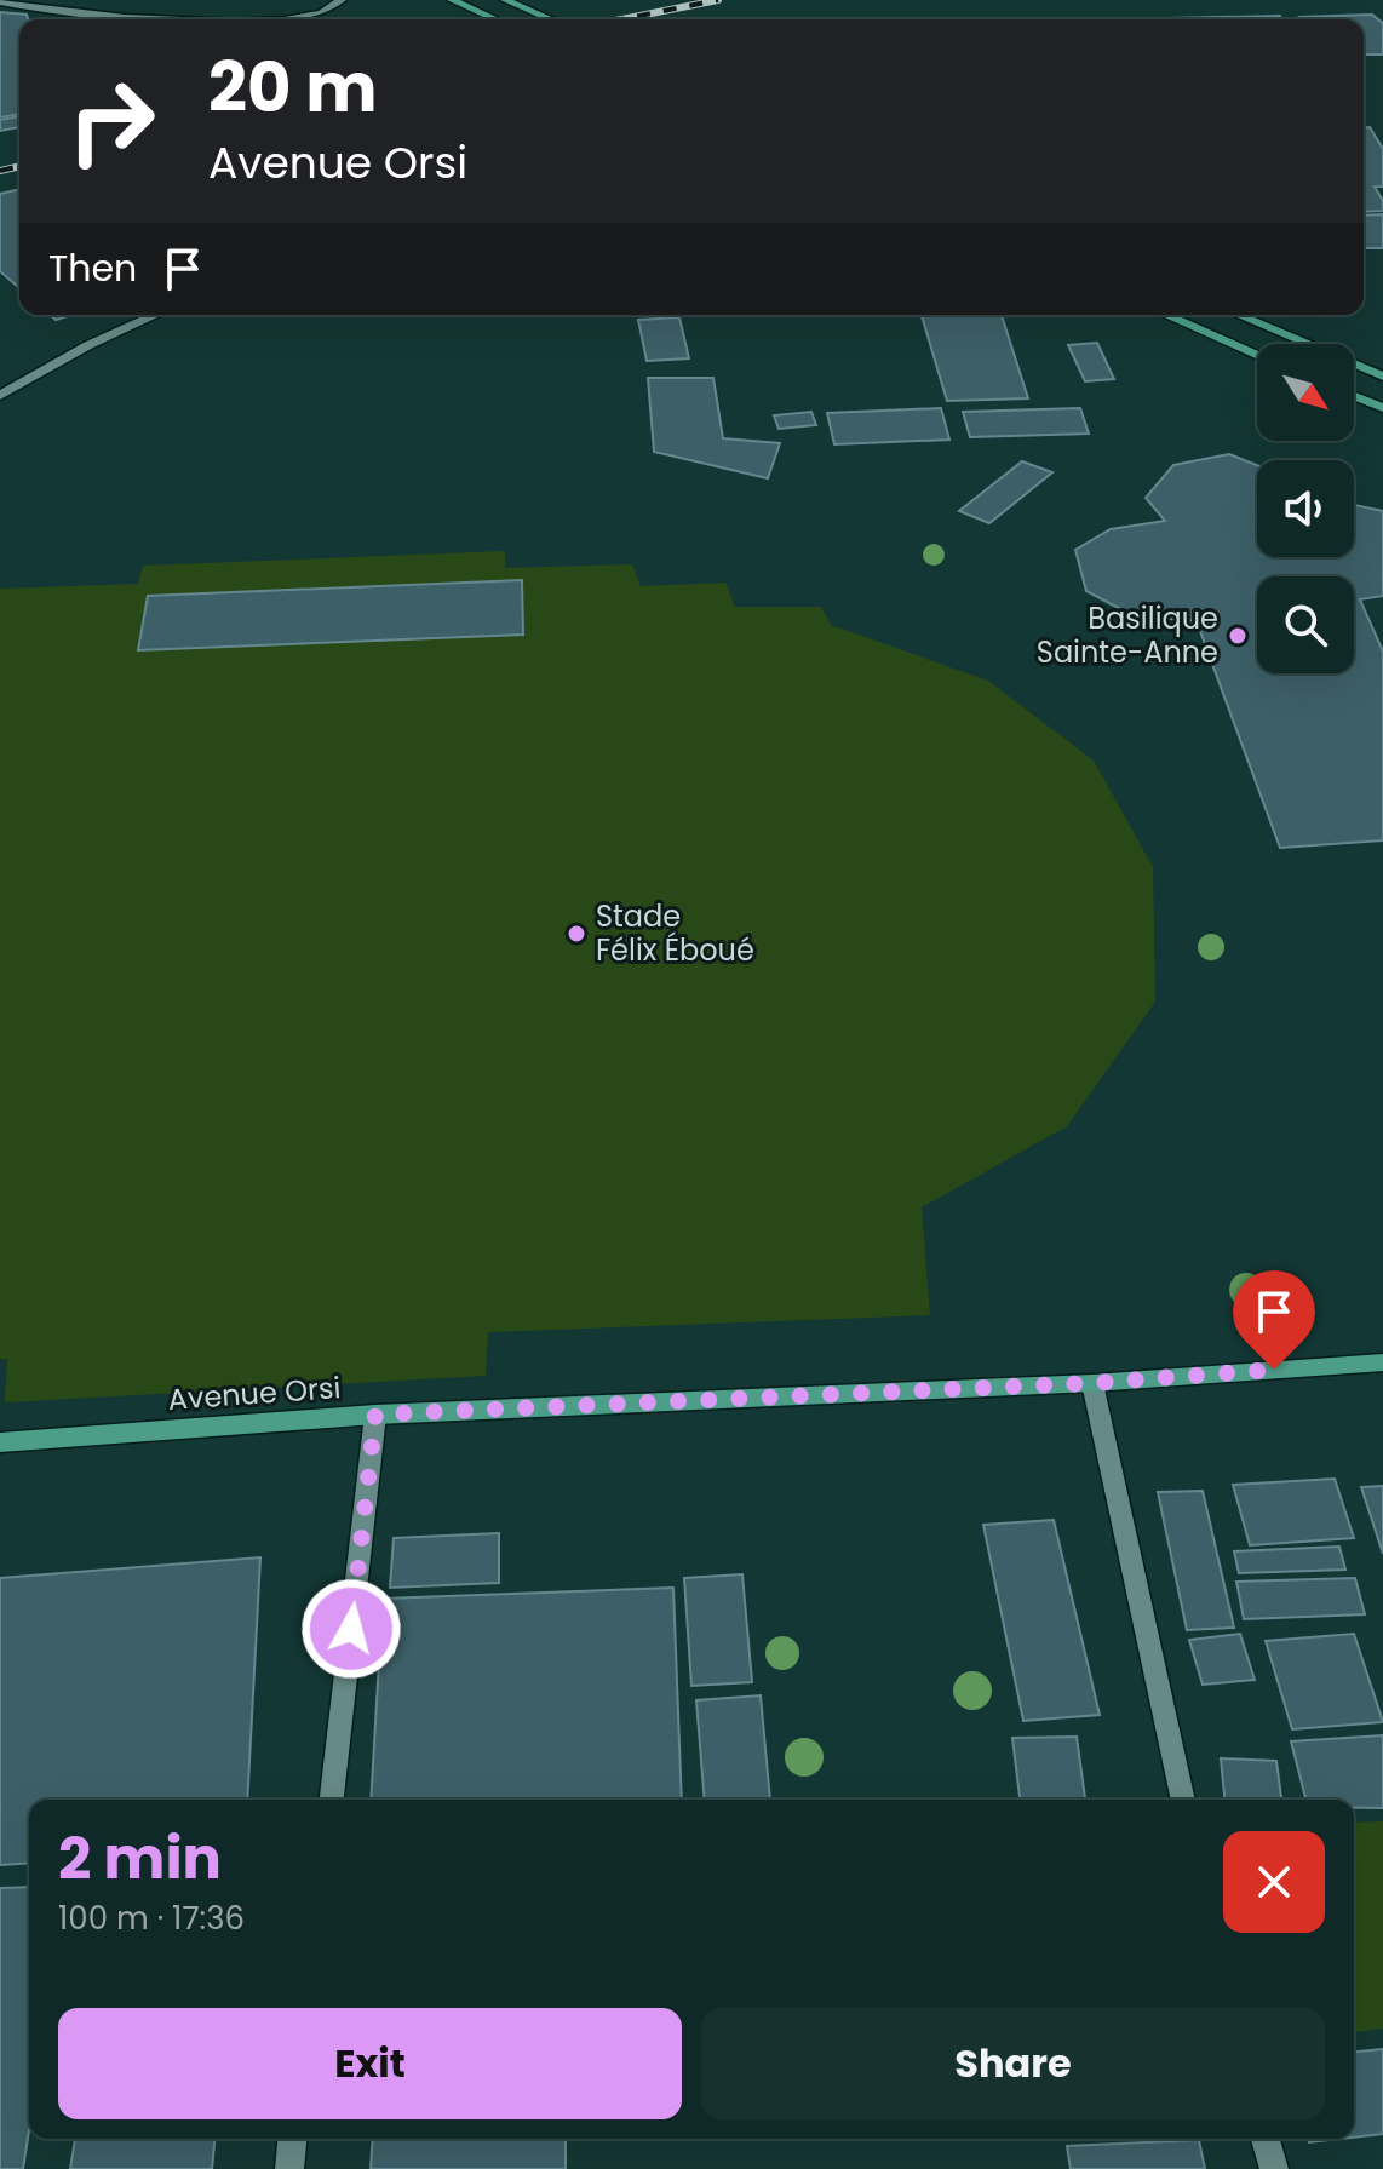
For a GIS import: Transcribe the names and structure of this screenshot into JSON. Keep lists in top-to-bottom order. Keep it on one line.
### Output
{"streets":{"main road":["Avenue Orsi"]},"places":["Basilique Sainte-Anne","Stade Félix Éboué"],"north":"bottom right","page":{"turn":["20 m","Avenue Orsi"],"then":"Then","heading":["2 min","100 m · 17:36"],"buttons":["Exit","Share"]}}
